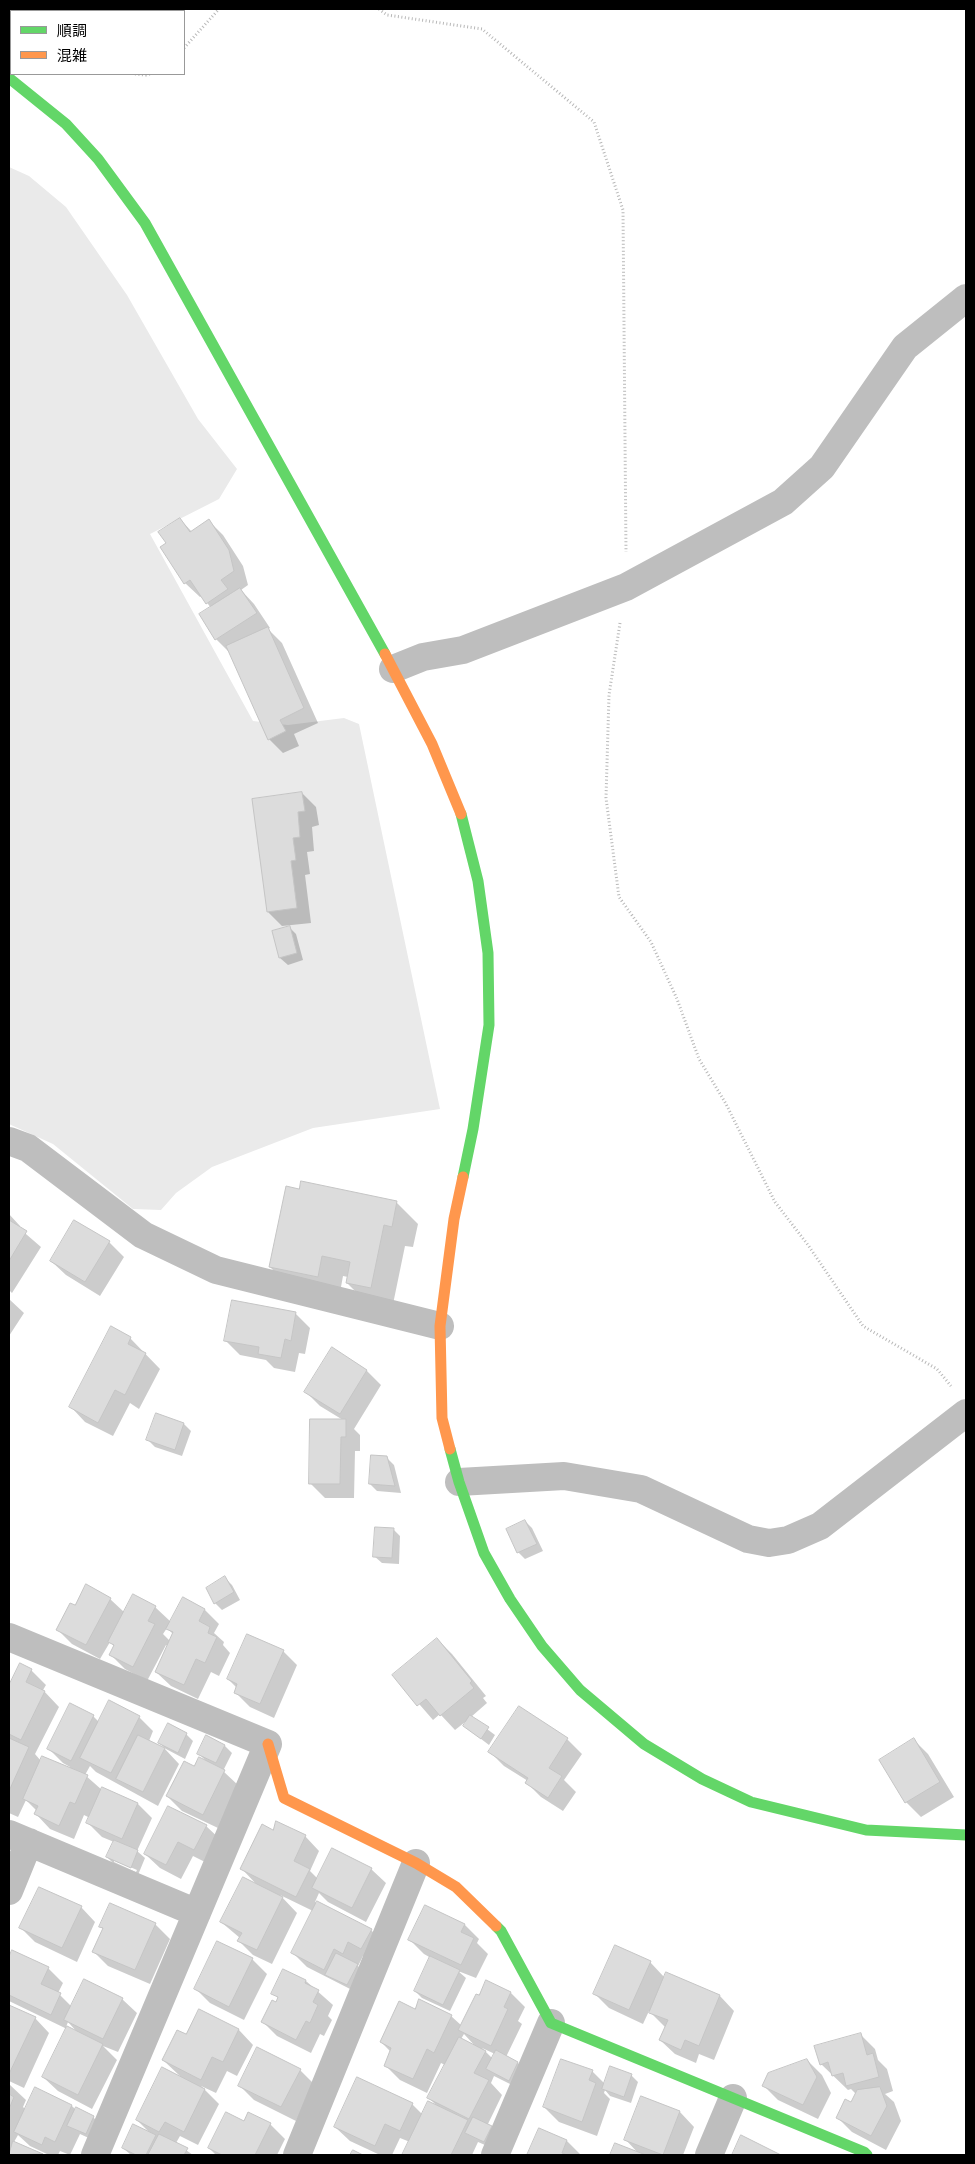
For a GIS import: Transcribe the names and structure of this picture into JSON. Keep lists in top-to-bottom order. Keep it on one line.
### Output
{"legend":["順調","混雑"]}
